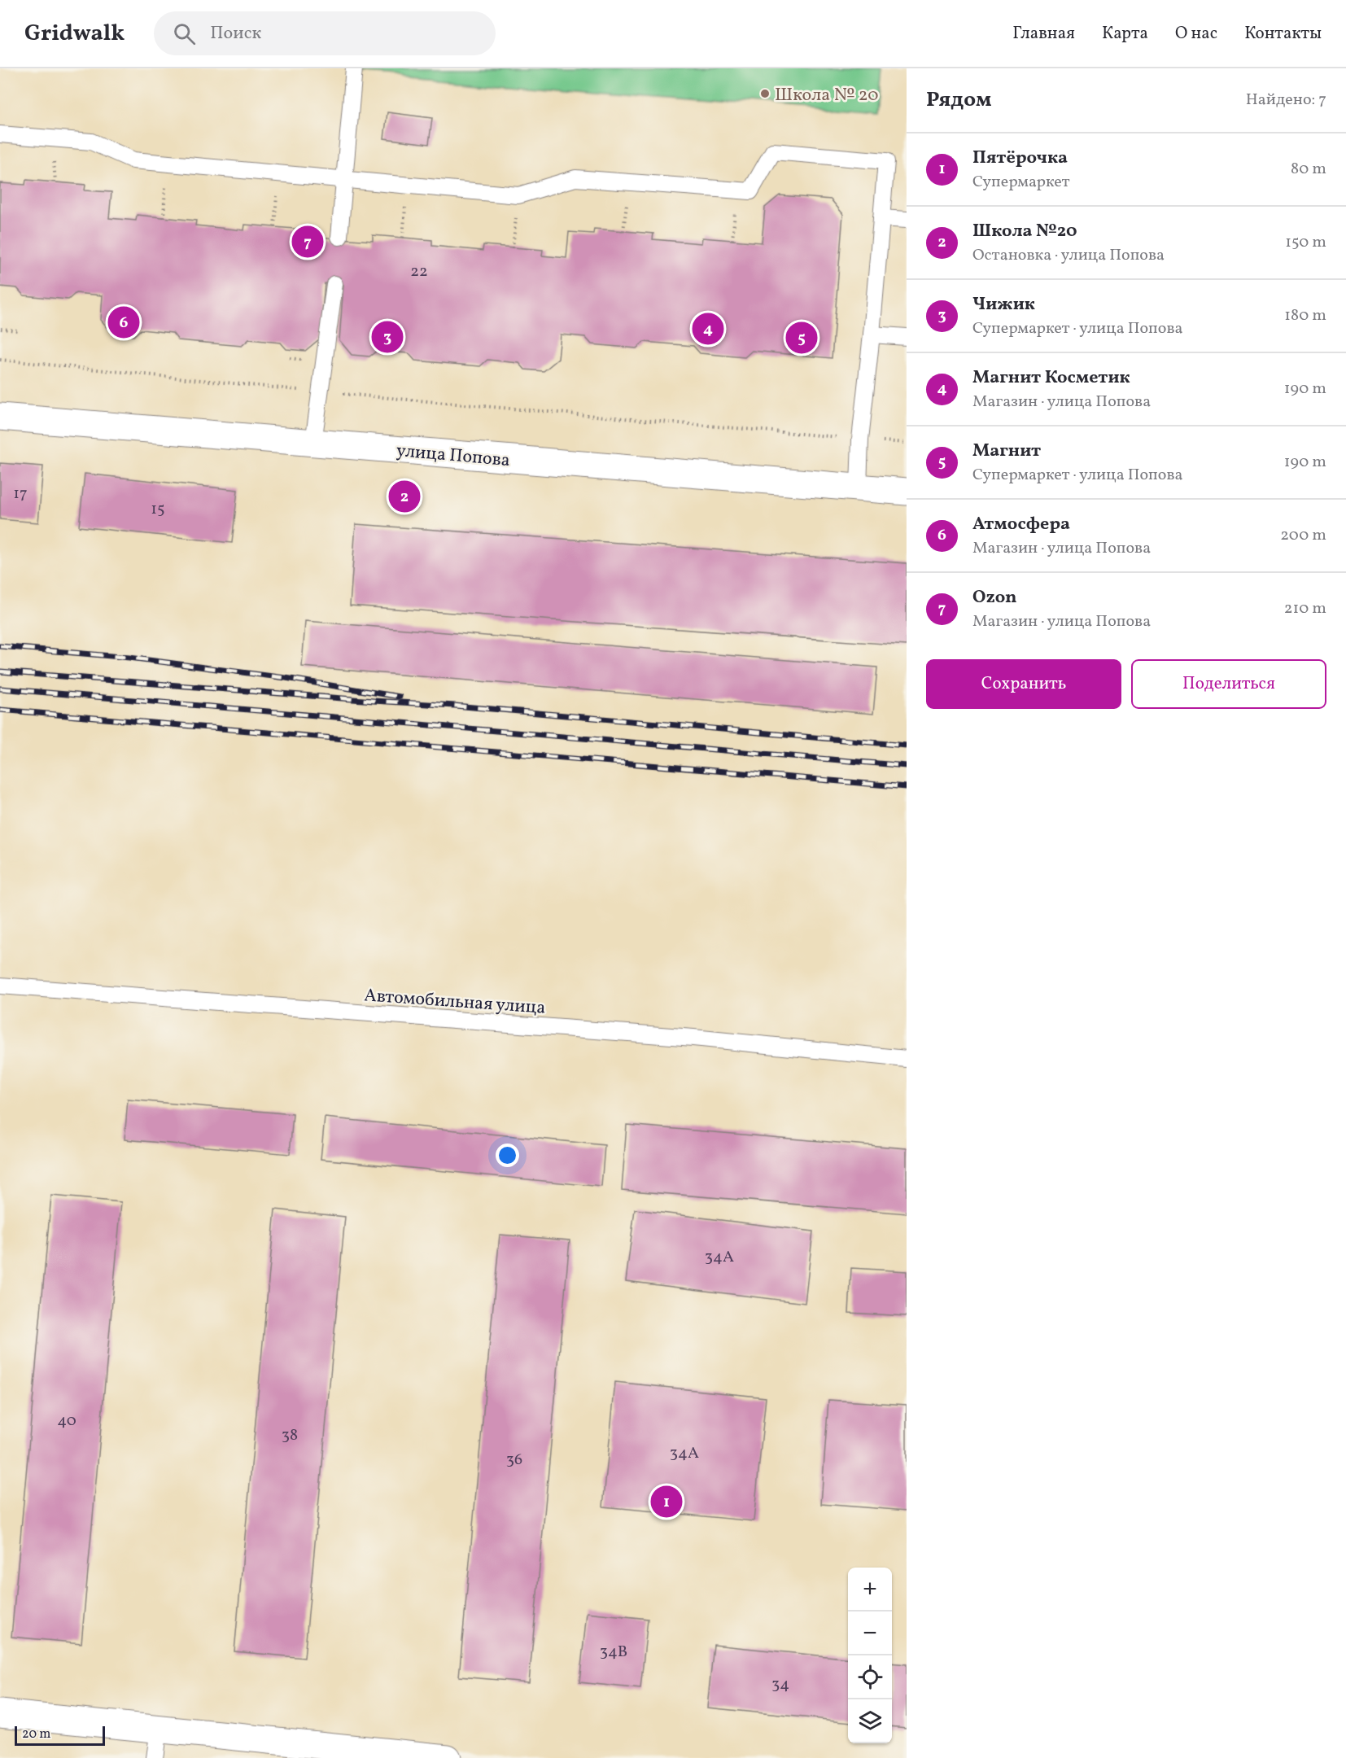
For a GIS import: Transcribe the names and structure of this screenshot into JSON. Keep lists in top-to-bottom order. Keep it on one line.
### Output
{"streets":{"street":["улица Попова"],"lane":["Автомобильная улица"]},"places":["Школа № 20"],"house_numbers":["22","17","15","34А","40","38","34А","36","34В","34"],"scale_bar":"20 m","page":{"header":"Gridwalk","search":"Поиск","nav":["Главная","Карта","О нас","Контакты"],"heading":["Рядом","Найдено: 7"],"list":[{"mark":"1","name":"Пятёрочка","note":"Супермаркет","value":"80 m"},{"mark":"2","name":"Школа №20","note":"Остановка · улица Попова","value":"150 m"},{"mark":"3","name":"Чижик","note":"Супермаркет · улица Попова","value":"180 m"},{"mark":"4","name":"Магнит Косметик","note":"Магазин · улица Попова","value":"190 m"},{"mark":"5","name":"Магнит","note":"Супермаркет · улица Попова","value":"190 m"},{"mark":"6","name":"Атмосфера","note":"Магазин · улица Попова","value":"200 m"},{"mark":"7","name":"Ozon","note":"Магазин · улица Попова","value":"210 m"}],"pins":["7","6","4","3","5","2","1"],"buttons":["Сохранить","Поделиться"],"map_buttons":["+","−"],"scale":"20 m"}}
